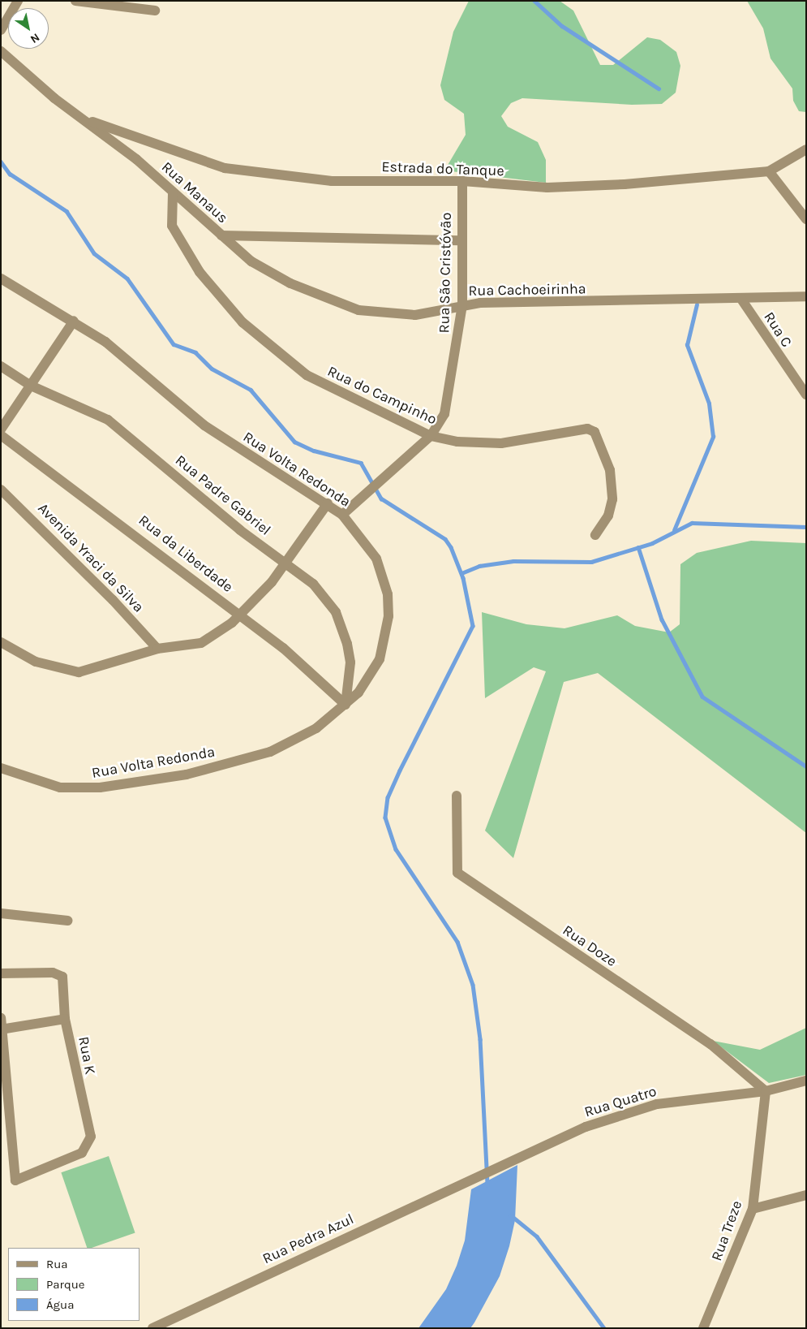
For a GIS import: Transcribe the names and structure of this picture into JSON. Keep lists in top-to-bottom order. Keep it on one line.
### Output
{"streets":{"street":["Estrada do Tanque","Rua Manaus","Rua São Cristóvão","Rua Cachoeirinha","Rua C","Rua do Campinho","Rua Volta Redonda","Rua Padre Gabriel","Rua da Liberdade","Avenida Yraci da Silva","Rua Doze","Rua K","Rua Quatro","Rua Treze","Rua Pedra Azul"]},"crossings":[["Estrada do Tanque","Rua Manaus"],["Estrada do Tanque","Rua São Cristóvão"],["Rua Manaus","Rua São Cristóvão"],["Rua Manaus","Rua Cachoeirinha"],["Rua Manaus","Rua do Campinho"],["Rua São Cristóvão","Rua Cachoeirinha"],["Rua São Cristóvão","Rua do Campinho"],["Rua São Cristóvão","Rua Volta Redonda"],["Rua Cachoeirinha","Rua C"],["Rua Volta Redonda","Rua Padre Gabriel"],["Rua Volta Redonda","Rua da Liberdade"],["Rua Padre Gabriel","Rua da Liberdade"],["Rua Doze","Rua Quatro"],["Rua Doze","Rua Treze"],["Rua Quatro","Rua Treze"],["Rua Quatro","Rua Pedra Azul"]],"legend":["Rua","Parque","Água"],"north":"bottom right"}
